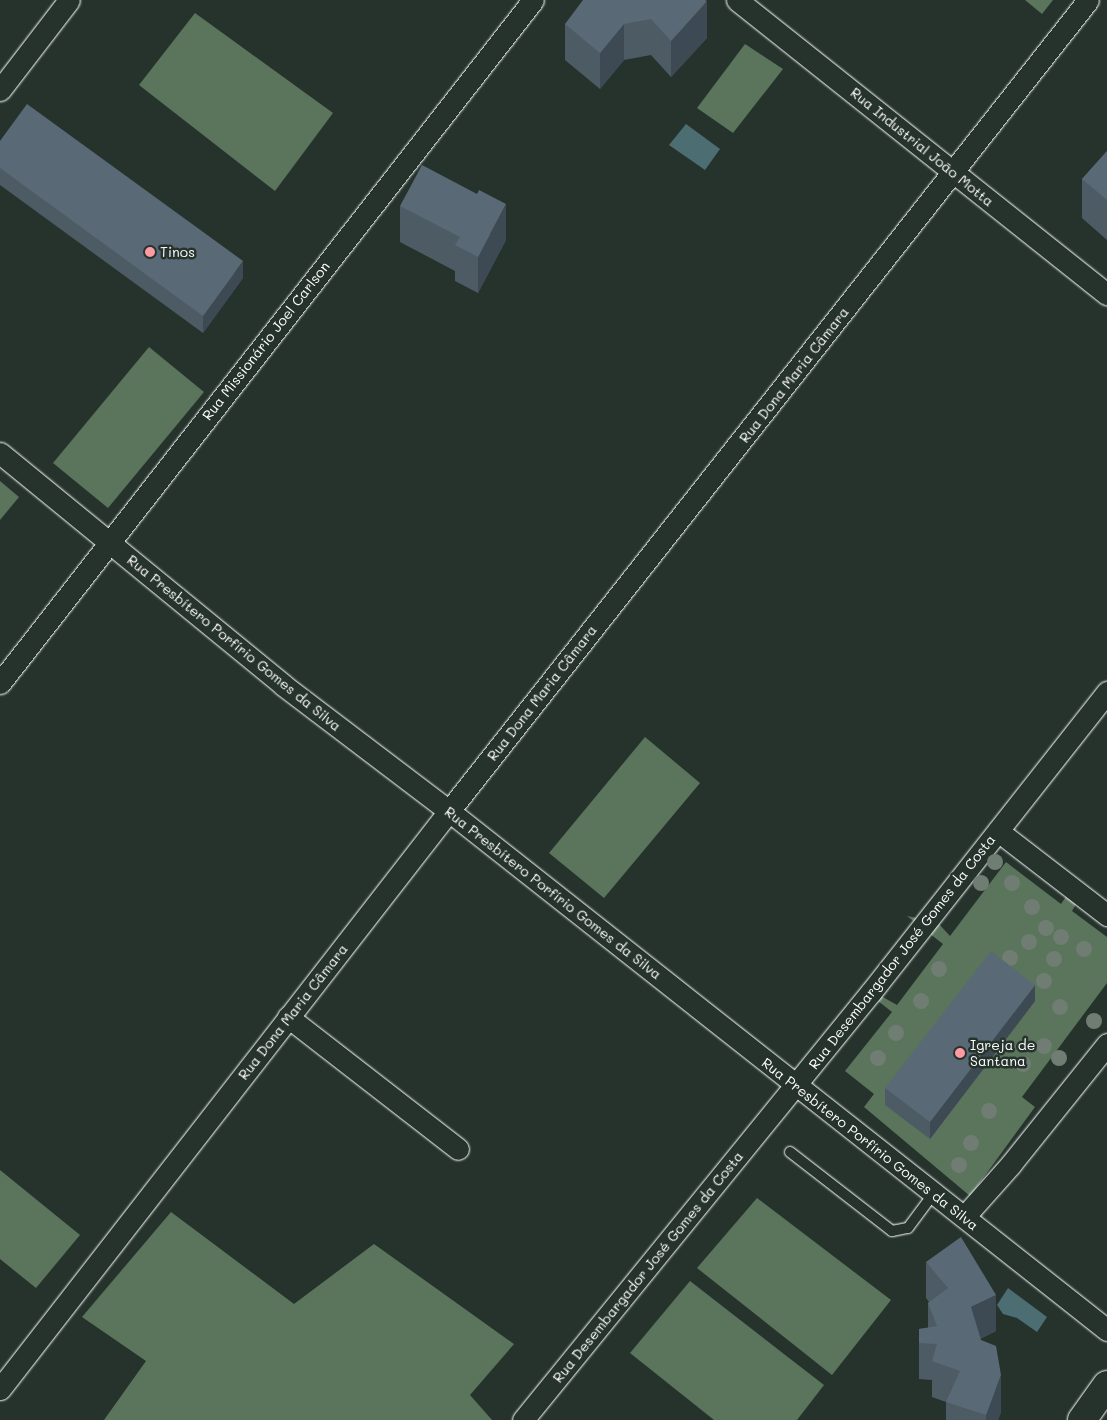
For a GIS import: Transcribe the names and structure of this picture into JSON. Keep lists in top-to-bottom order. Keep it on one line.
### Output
{"streets":{"street":["Rua Industrial João Motta","Rua Missionário Joel Carlson","Rua Dona Maria Câmara","Rua Presbítero Porfírio Gomes da Silva","Rua Desembargador José Gomes da Costa"]},"crossings":[["Rua Industrial João Motta","Rua Dona Maria Câmara"],["Rua Missionário Joel Carlson","Rua Presbítero Porfírio Gomes da Silva"],["Rua Dona Maria Câmara","Rua Presbítero Porfírio Gomes da Silva"],["Rua Presbítero Porfírio Gomes da Silva","Rua Desembargador José Gomes da Costa"]],"places":["Tinos","Igreja de Santana"]}
